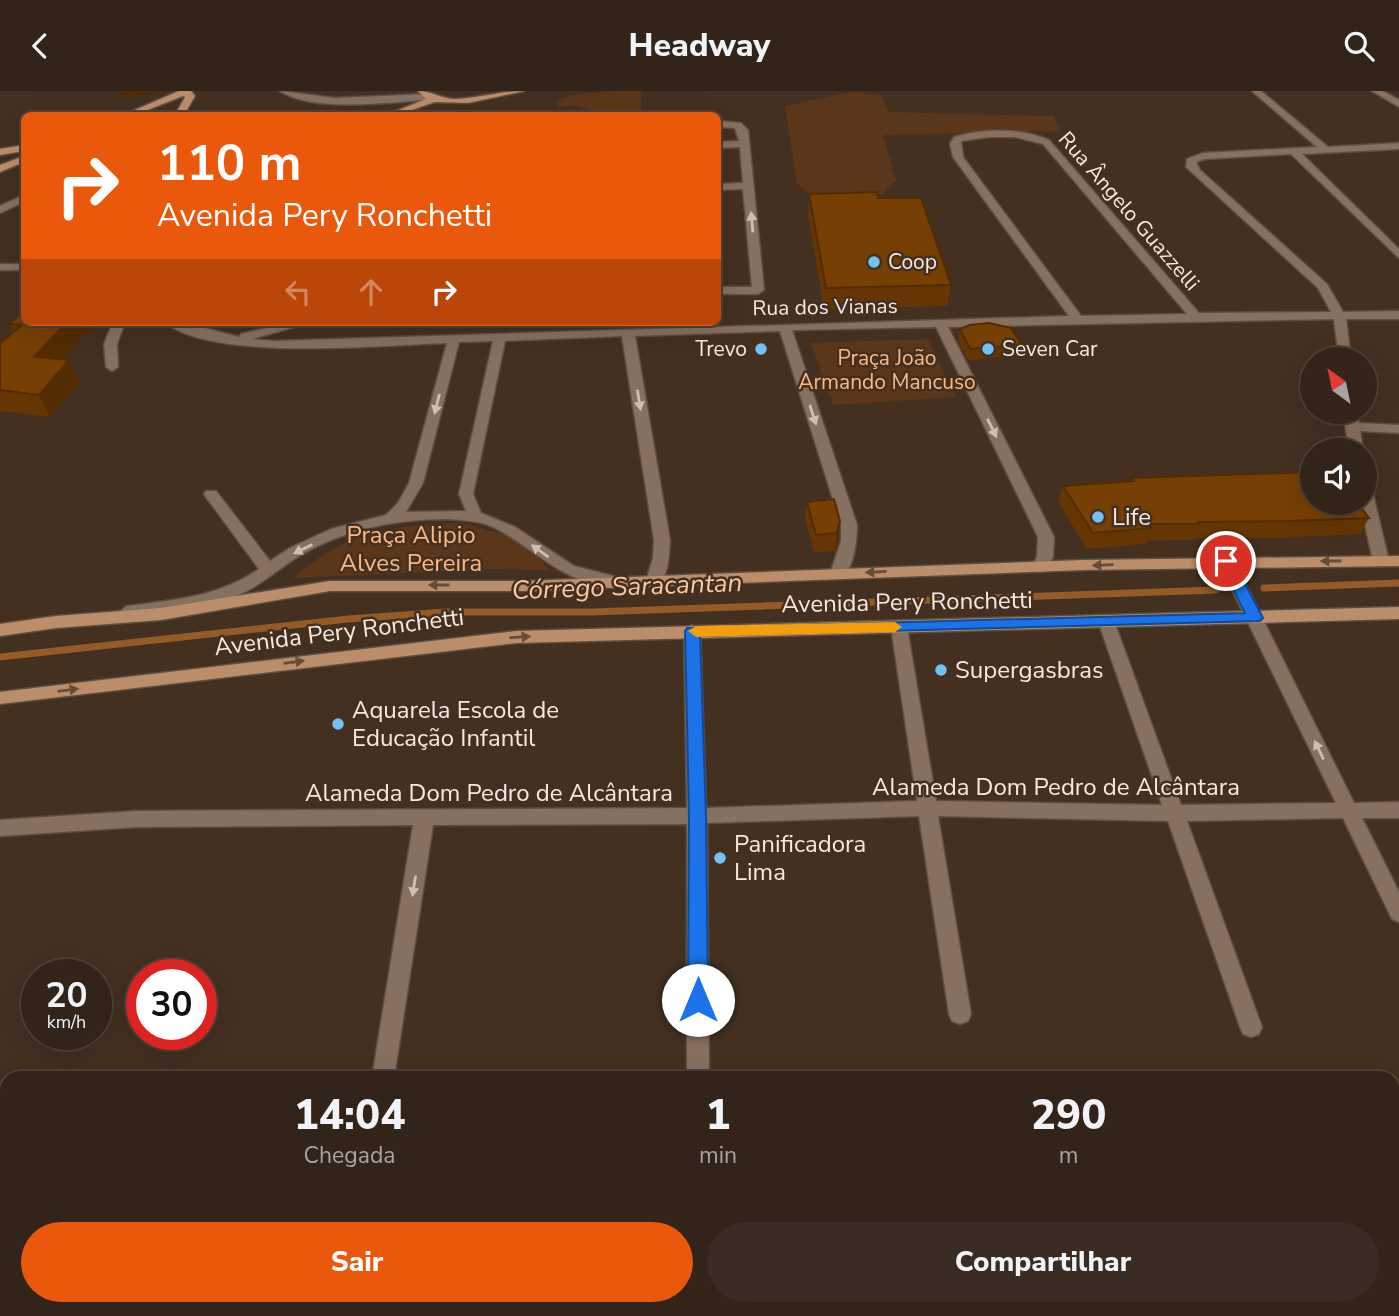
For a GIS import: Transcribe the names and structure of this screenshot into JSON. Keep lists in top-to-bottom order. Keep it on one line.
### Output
{"streets":{"main road":["Avenida Pery Ronchetti"],"street":["Rua Ângelo Guazzelli","Rua dos Vianas","Alameda Dom Pedro de Alcântara"]},"crossings":[["Rua Ângelo Guazzelli","Rua dos Vianas"]],"water":["Córrego Saracantan"],"parks":["Praça João Armando Mancuso","Praça Alipio Alves Pereira"],"places":["Coop","Trevo","Seven Car","Life","Supergasbras","Aquarela Escola de Educação Infantil","Panificadora Lima"],"north":"top left","page":{"header":"Headway","turn":["110 m","Avenida Pery Ronchetti"],"speed":"20 km/h","limit":"30","eta":["14:04","Chegada","1","min","290","m"],"buttons":["Sair","Compartilhar"]}}
